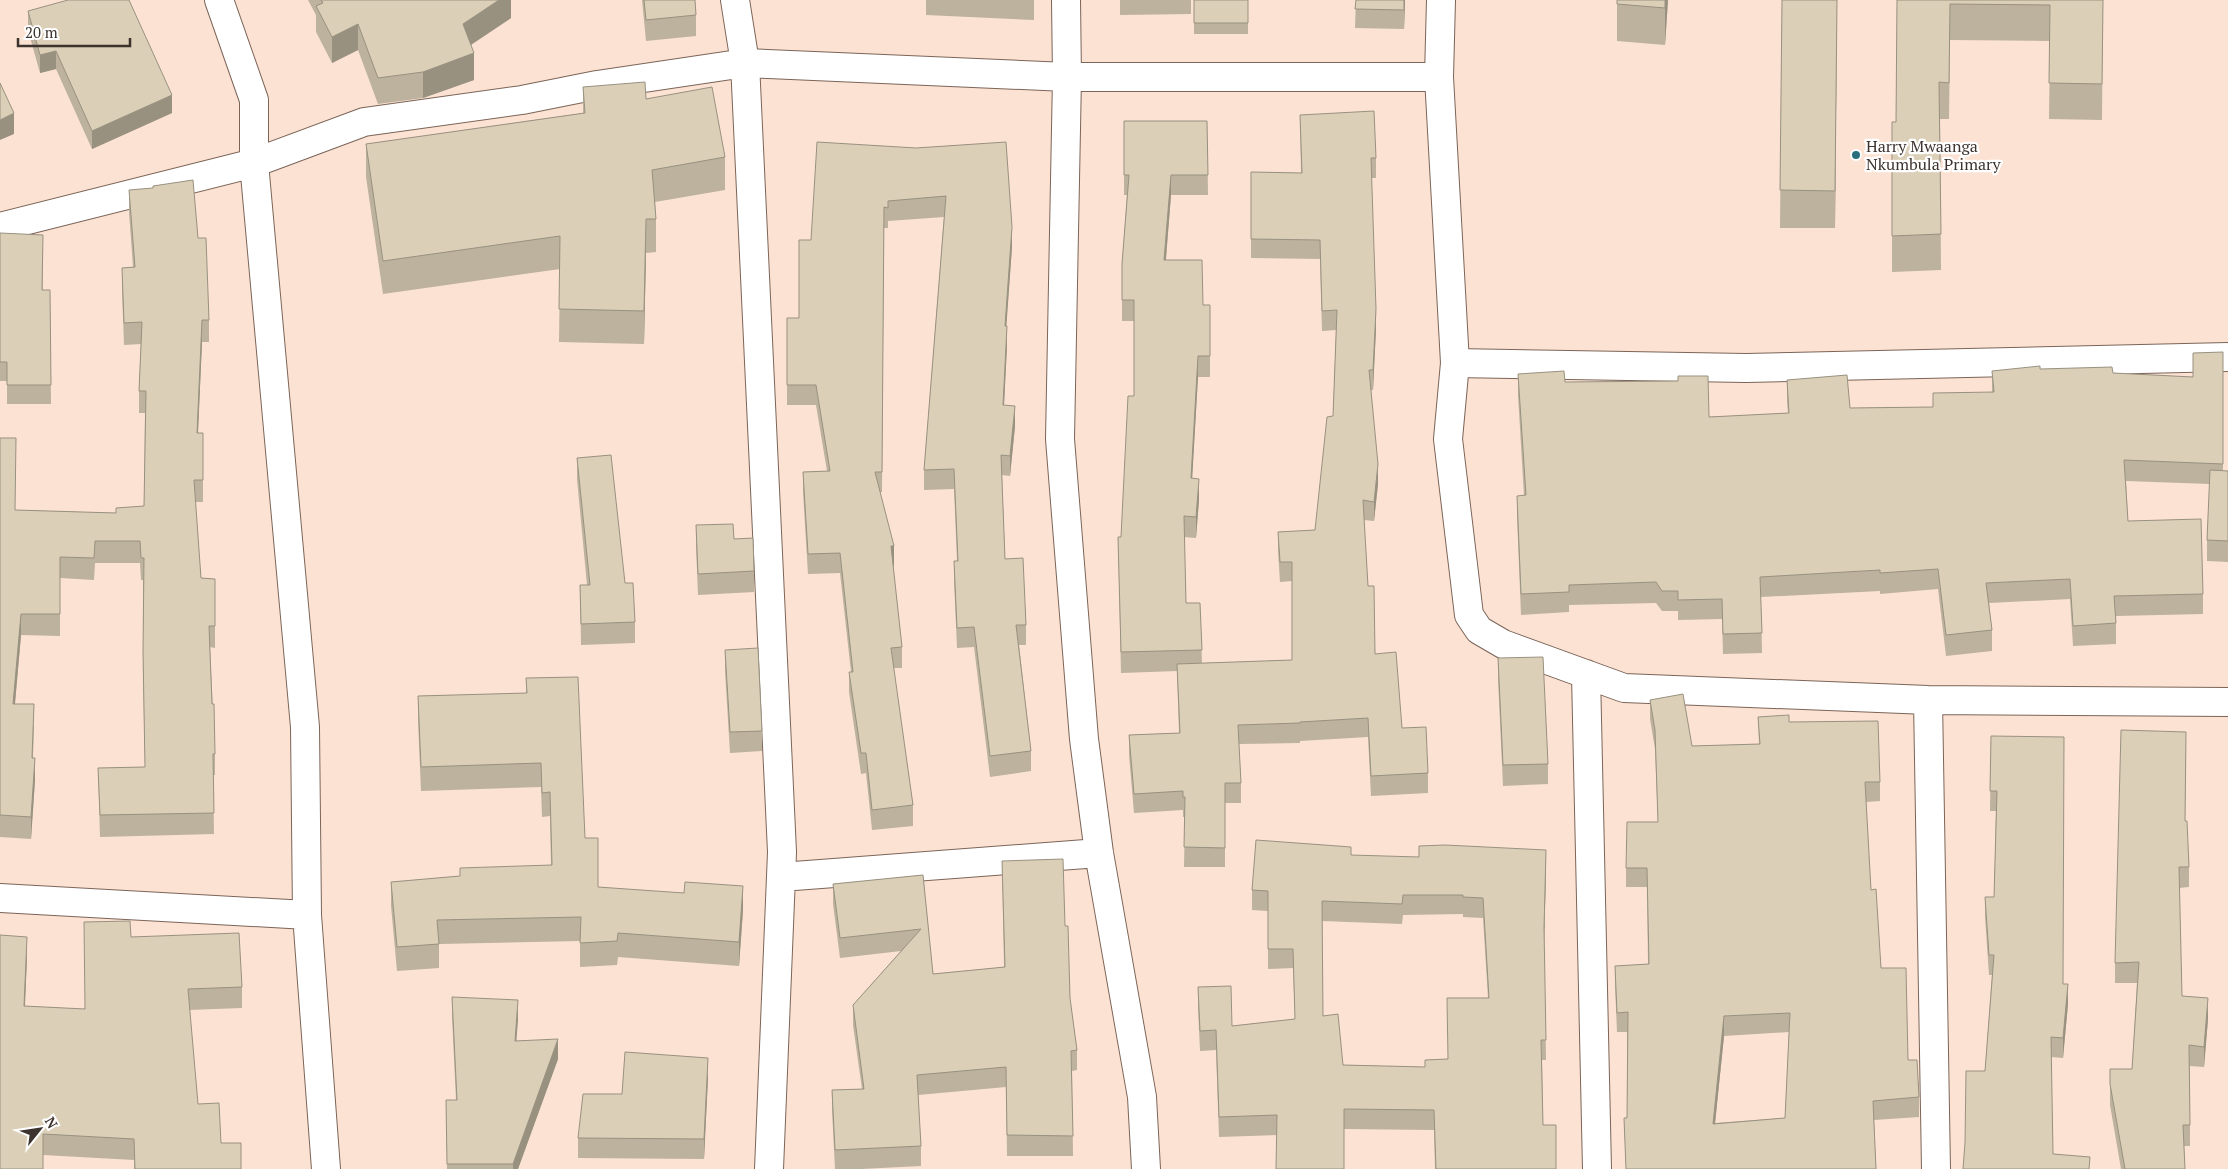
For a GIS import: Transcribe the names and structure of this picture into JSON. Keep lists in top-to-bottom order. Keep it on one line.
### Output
{"places":["Harry Mwaanga Nkumbula Primary"],"scale_bar":"20 m","north":"top right"}
